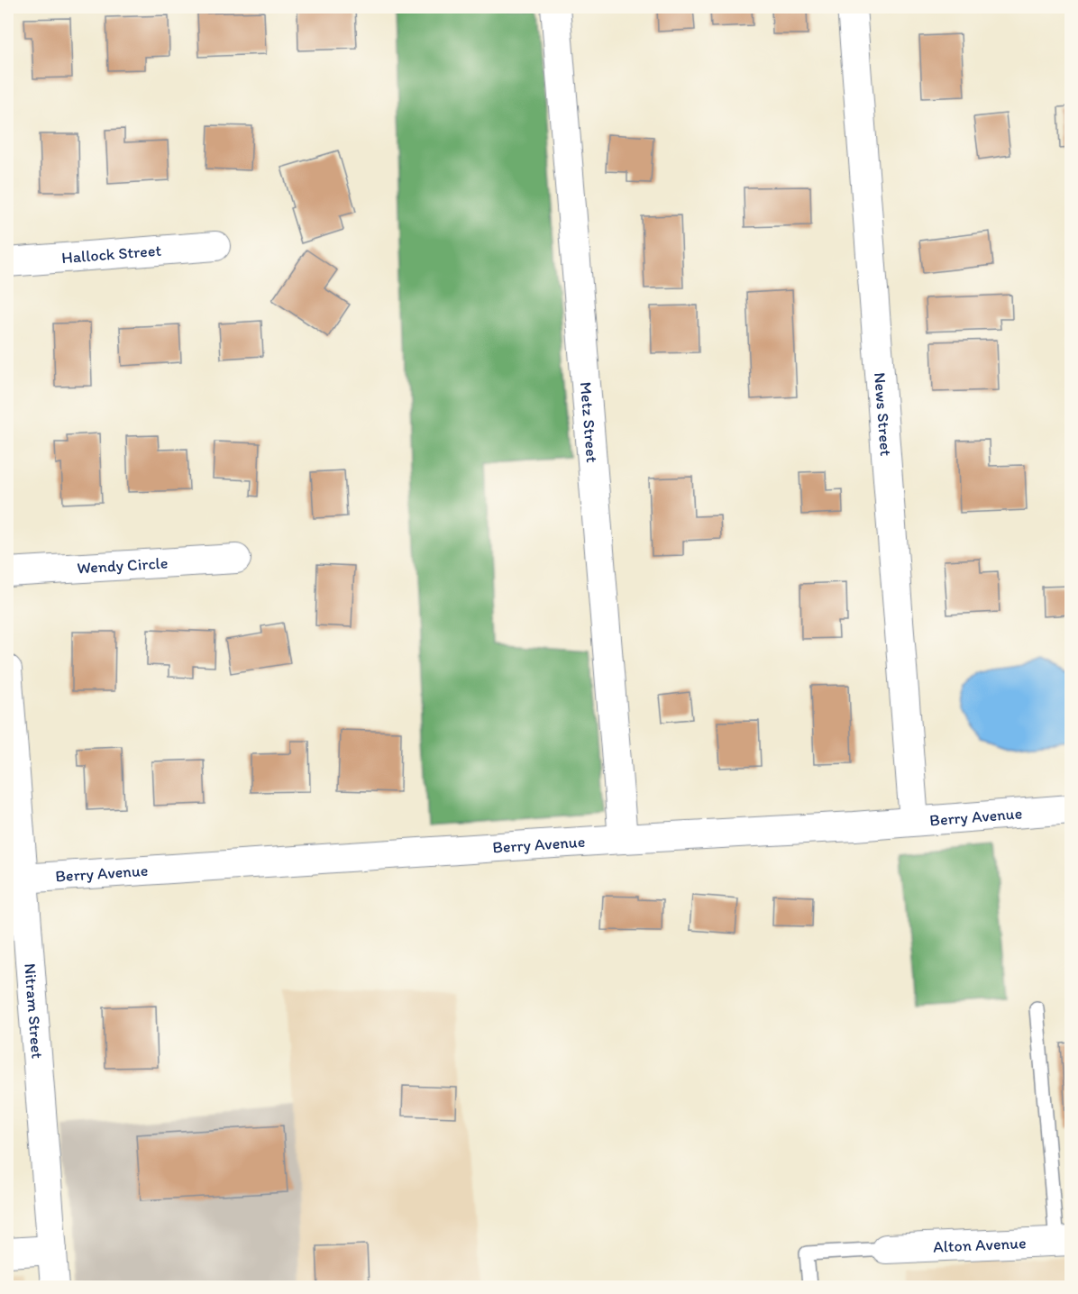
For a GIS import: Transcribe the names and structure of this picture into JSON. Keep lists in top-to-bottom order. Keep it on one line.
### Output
{"streets":{"street":["Hallock Street","News Street","Metz Street","Wendy Circle","Berry Avenue","Nitram Street","Alton Avenue"]},"crossings":[["News Street","Berry Avenue"],["Metz Street","Berry Avenue"],["Berry Avenue","Nitram Street"]]}
